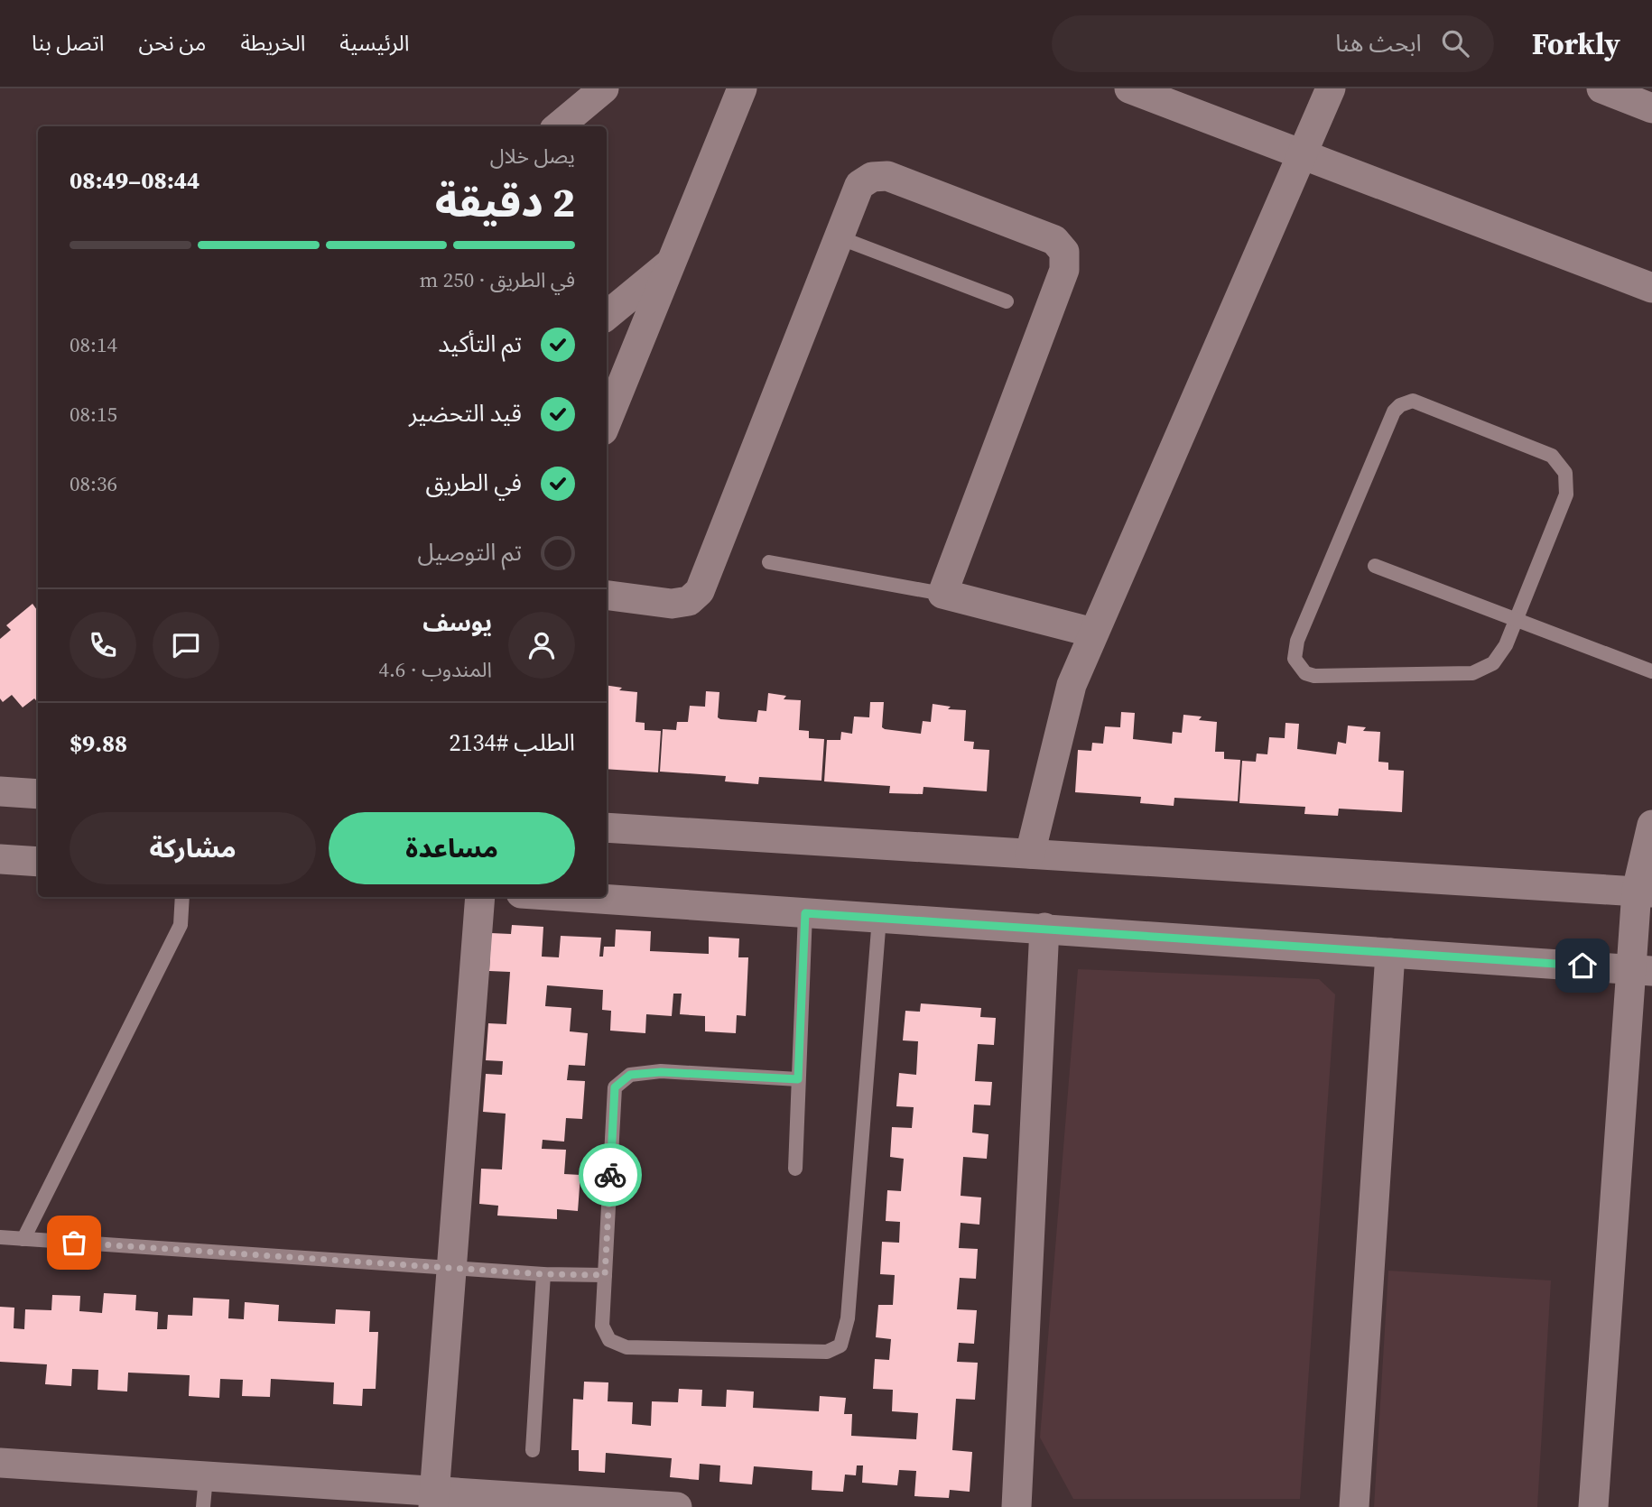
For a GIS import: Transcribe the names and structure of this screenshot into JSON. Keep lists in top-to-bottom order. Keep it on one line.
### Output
{"page":{"header":"Forkly","search":"ابحث هنا","nav":["الرئيسية","الخريطة","من نحن","اتصل بنا"],"heading":["2 دقيقة","يصل خلال","08:44–08:49"],"panel":["يوسف","المندوب · 4.6","الطلب #2134","$9.88"],"bar":"في الطريق · 250 m","list":[["تم التأكيد","08:14"],["قيد التحضير","08:15"],["في الطريق","08:36"],"تم التوصيل"],"buttons":["مساعدة","مشاركة"]}}
